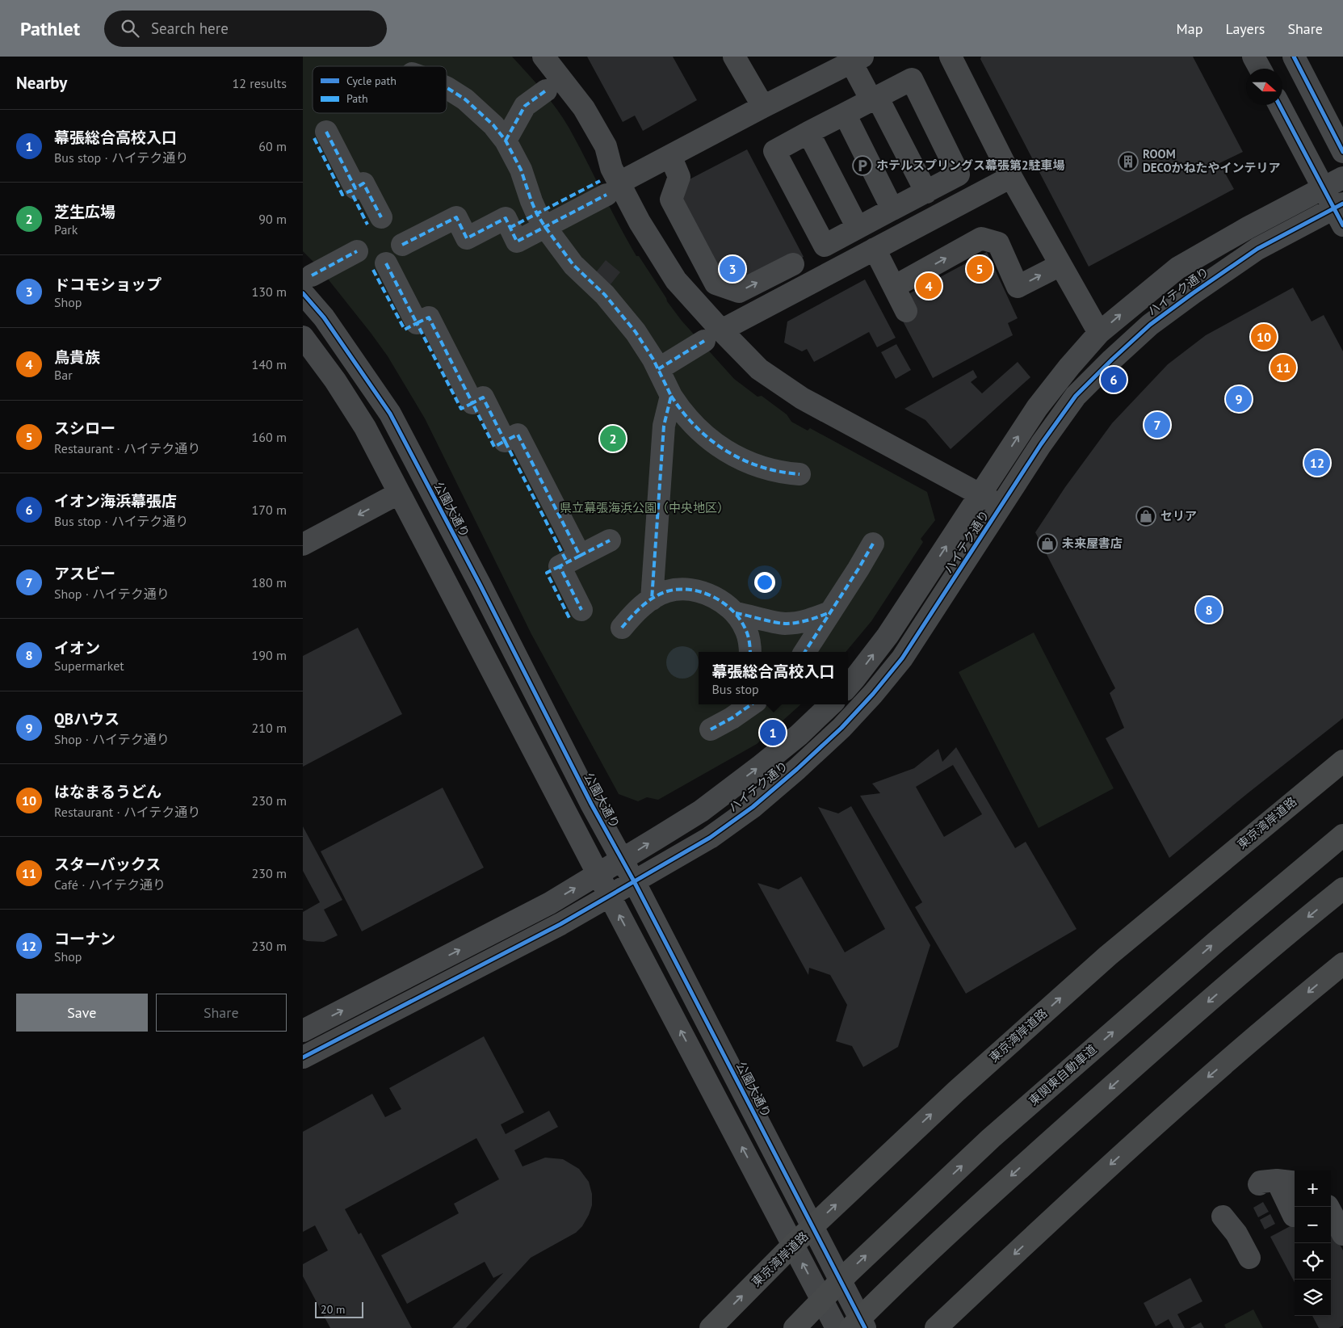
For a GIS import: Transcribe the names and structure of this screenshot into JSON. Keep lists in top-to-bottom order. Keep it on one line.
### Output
{"streets":{"highway":["東京湾岸道路","東関東自動車道"],"street":["ハイテク通り","公園大通り"]},"crossings":[["ハイテク通り","公園大通り"],["公園大通り","東京湾岸道路"]],"parks":["県立幕張海浜公園（中央地区）"],"places":{"building":["ROOM DECOかねたやインテリア"],"parking":["ホテルスプリングス幕張第2駐車場"],"shop":["セリア","未来屋書店"]},"legend":["Cycle path","Path"],"scale_bar":"20 m","north":"right","page":{"header":"Pathlet","search":"Search here","nav":["Map","Layers","Share"],"heading":["Nearby","12 results"],"list":[{"mark":"1","name":"幕張総合高校入口","note":"Bus stop · ハイテク通り","value":"60 m"},{"mark":"2","name":"芝生広場","note":"Park","value":"90 m"},{"mark":"3","name":"ドコモショップ","note":"Shop","value":"130 m"},{"mark":"4","name":"鳥貴族","note":"Bar","value":"140 m"},{"mark":"5","name":"スシロー","note":"Restaurant · ハイテク通り","value":"160 m"},{"mark":"6","name":"イオン海浜幕張店","note":"Bus stop · ハイテク通り","value":"170 m"},{"mark":"7","name":"アスビー","note":"Shop · ハイテク通り","value":"180 m"},{"mark":"8","name":"イオン","note":"Supermarket","value":"190 m"},{"mark":"9","name":"QBハウス","note":"Shop · ハイテク通り","value":"210 m"},{"mark":"10","name":"はなまるうどん","note":"Restaurant · ハイテク通り","value":"230 m"},{"mark":"11","name":"スターバックス","note":"Café · ハイテク通り","value":"230 m"},{"mark":"12","name":"コーナン","note":"Shop","value":"230 m"}],"pins":["3","5","4","10","11","6","9","7","2","12","8","1"],"popup":["幕張総合高校入口","Bus stop"],"buttons":["Save","Share"],"map_buttons":["+","−"],"scale":"20 m"}}
